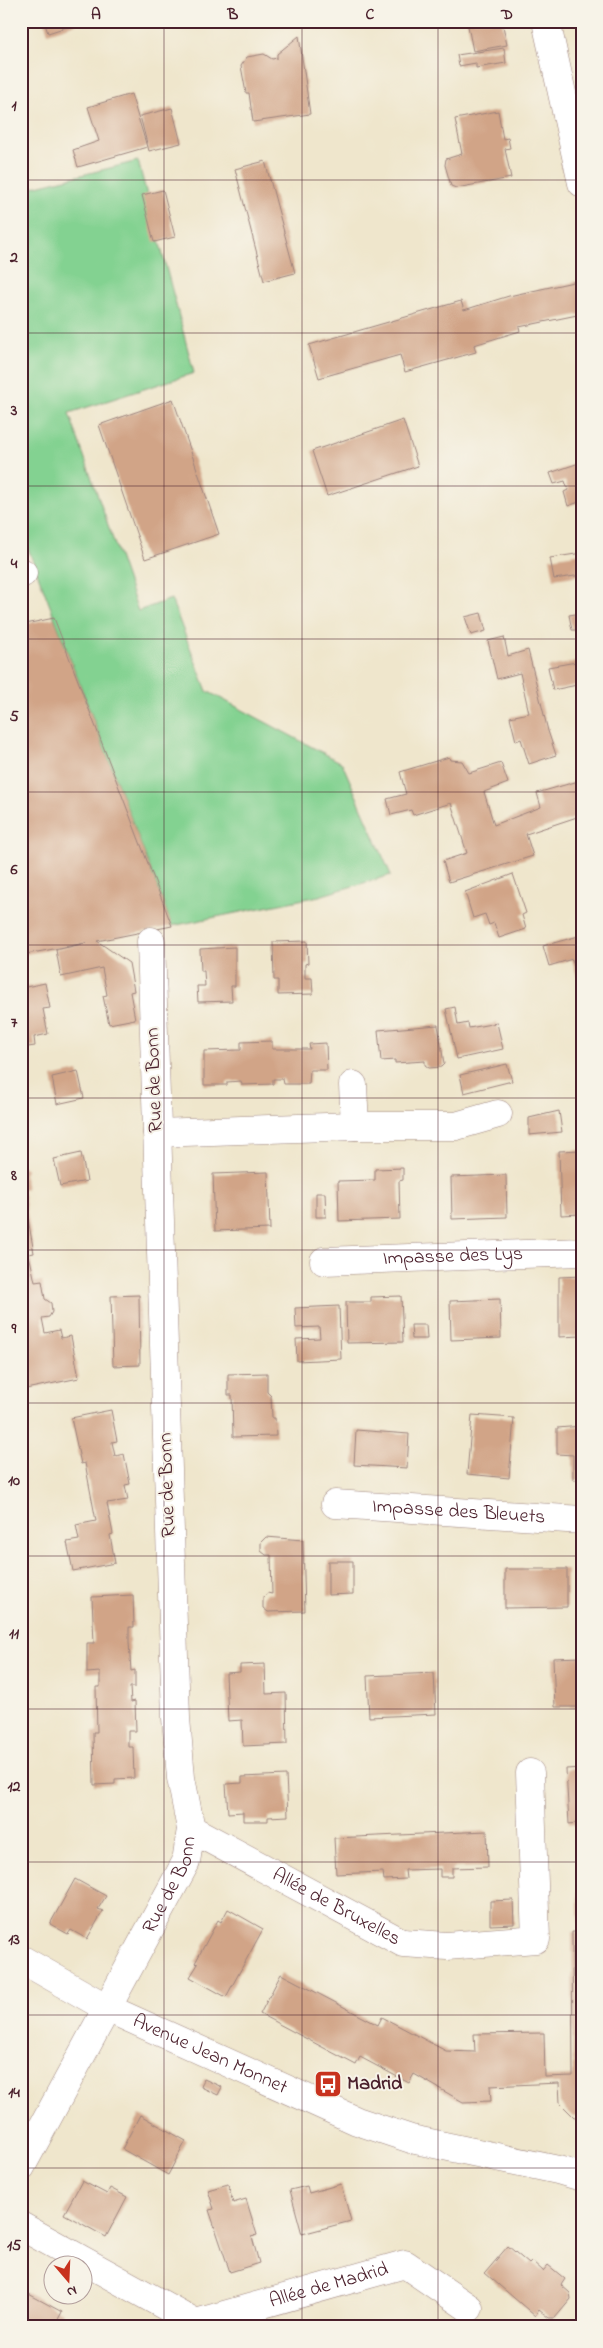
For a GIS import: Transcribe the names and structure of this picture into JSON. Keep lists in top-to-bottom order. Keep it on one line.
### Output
{"streets":{"street":["Rue de Bonn","Impasse des Lys","Impasse des Bleuets","Allée de Bruxelles","Avenue Jean Monnet","Allée de Madrid"]},"crossings":[["Rue de Bonn","Allée de Bruxelles"],["Rue de Bonn","Avenue Jean Monnet"]],"places":{"bus stop":["Madrid"]},"north":"bottom","grid":{"columns":["A","B","C","D"],"rows":["1","2","3","4","5","6","7","8","9","10","11","12","13","14","15"]}}
